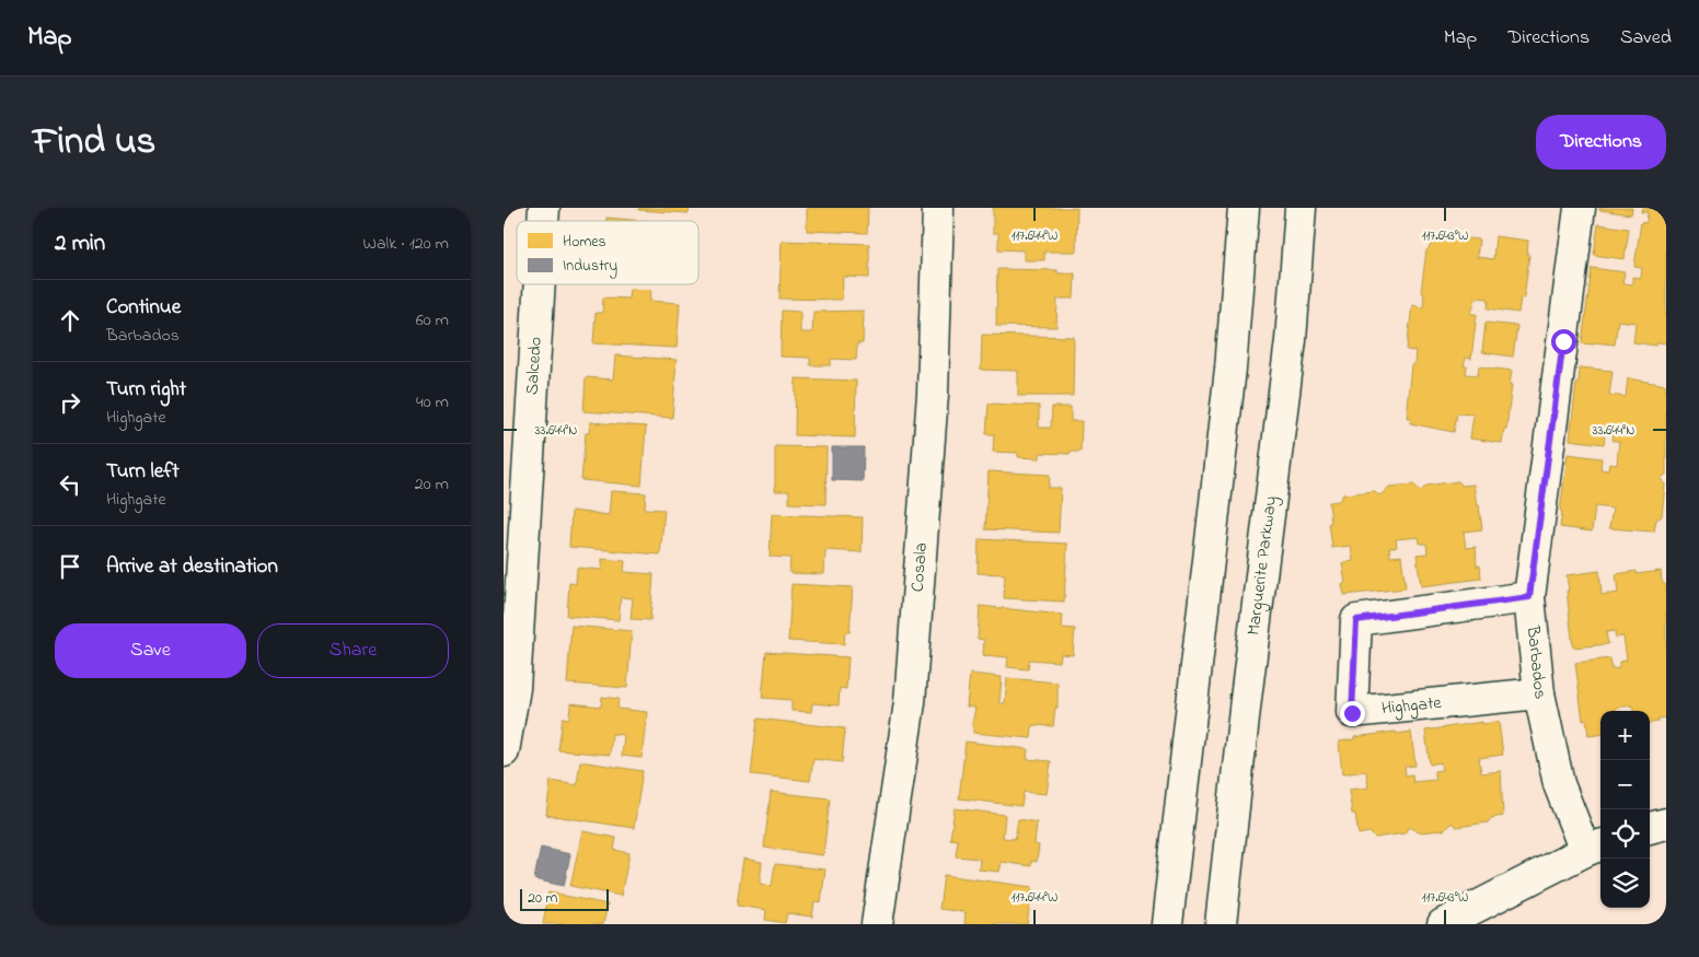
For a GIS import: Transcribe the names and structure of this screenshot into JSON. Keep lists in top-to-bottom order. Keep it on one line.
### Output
{"streets":{"street":["Salcedo","Marguerite Parkway","Cosala","Barbados","Highgate"]},"crossings":[["Barbados","Highgate"]],"legend":["Homes","Industry"],"scale_bar":"20 m","page":{"header":"Map","nav":["Map","Directions","Saved"],"title":"Find us","buttons":["Directions",["Save","Share"]],"heading":["2 min","Walk · 120 m"],"list":[["Continue","Barbados","60 m"],["Turn right","Highgate","40 m"],["Turn left","Highgate","20 m"],"Arrive at destination"],"map_buttons":["+","−"],"scale":"20 m"},"coordinates":["117.644°W","117.643°W","33.644°N"]}
